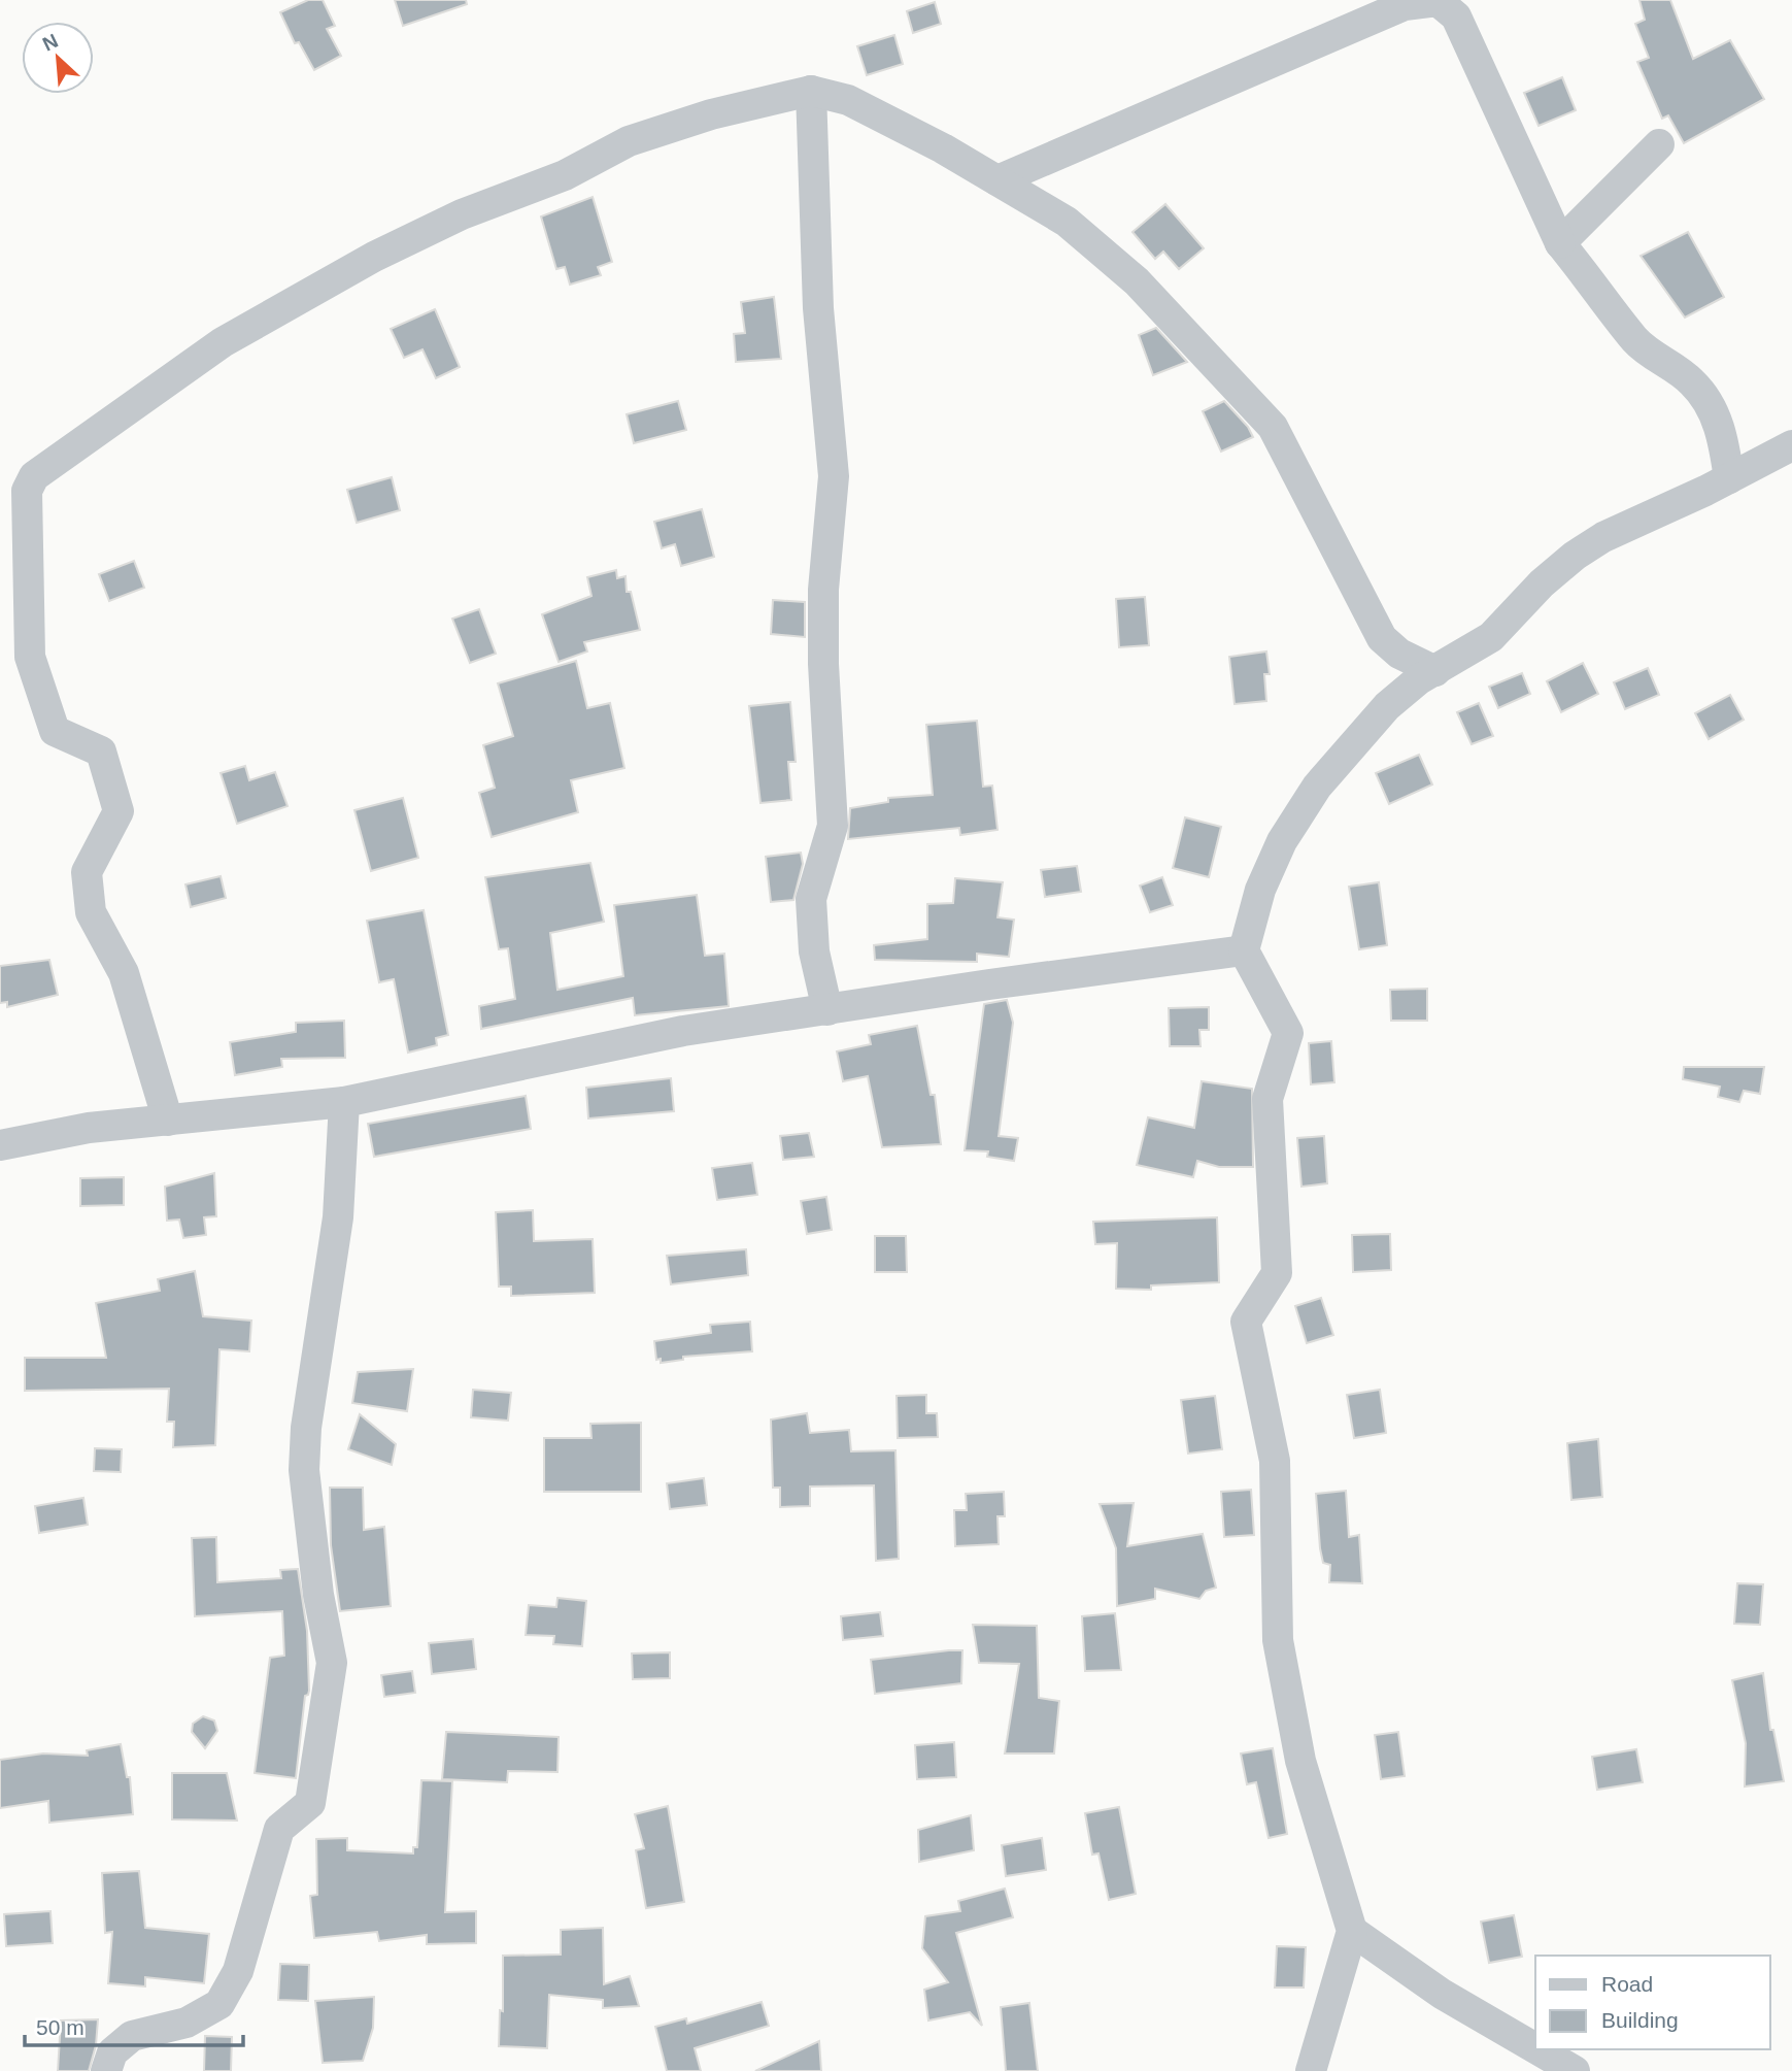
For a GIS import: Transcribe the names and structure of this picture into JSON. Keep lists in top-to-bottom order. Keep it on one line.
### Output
{"legend":["Road","Building"],"scale_bar":"50 m","north":"top left"}
